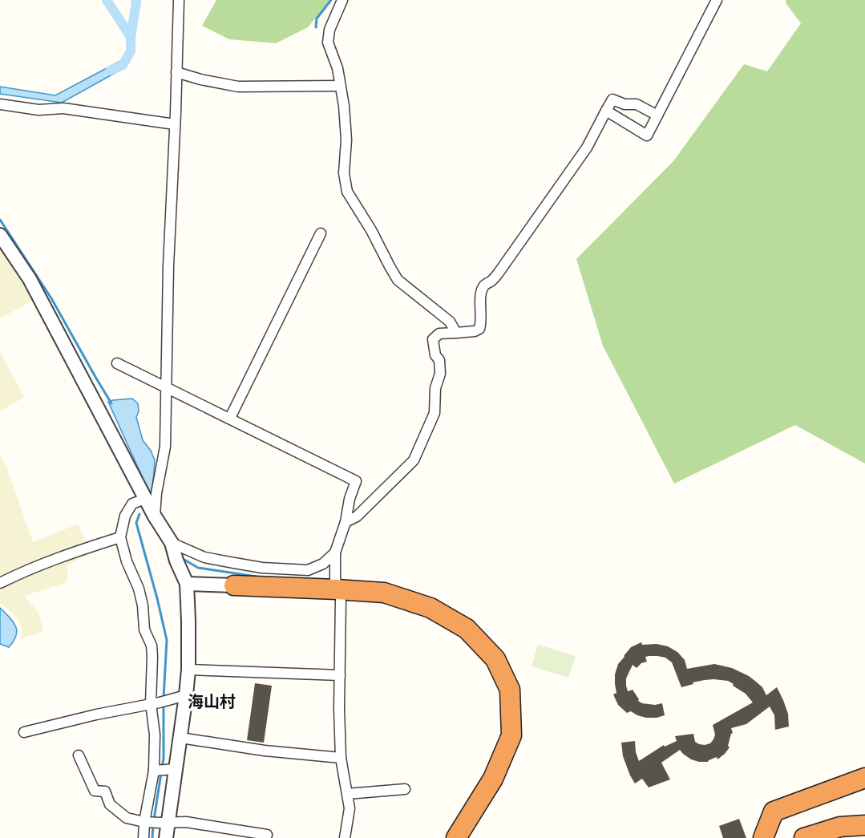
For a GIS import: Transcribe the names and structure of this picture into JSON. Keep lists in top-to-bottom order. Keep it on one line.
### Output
{"districts":["海山村"]}
